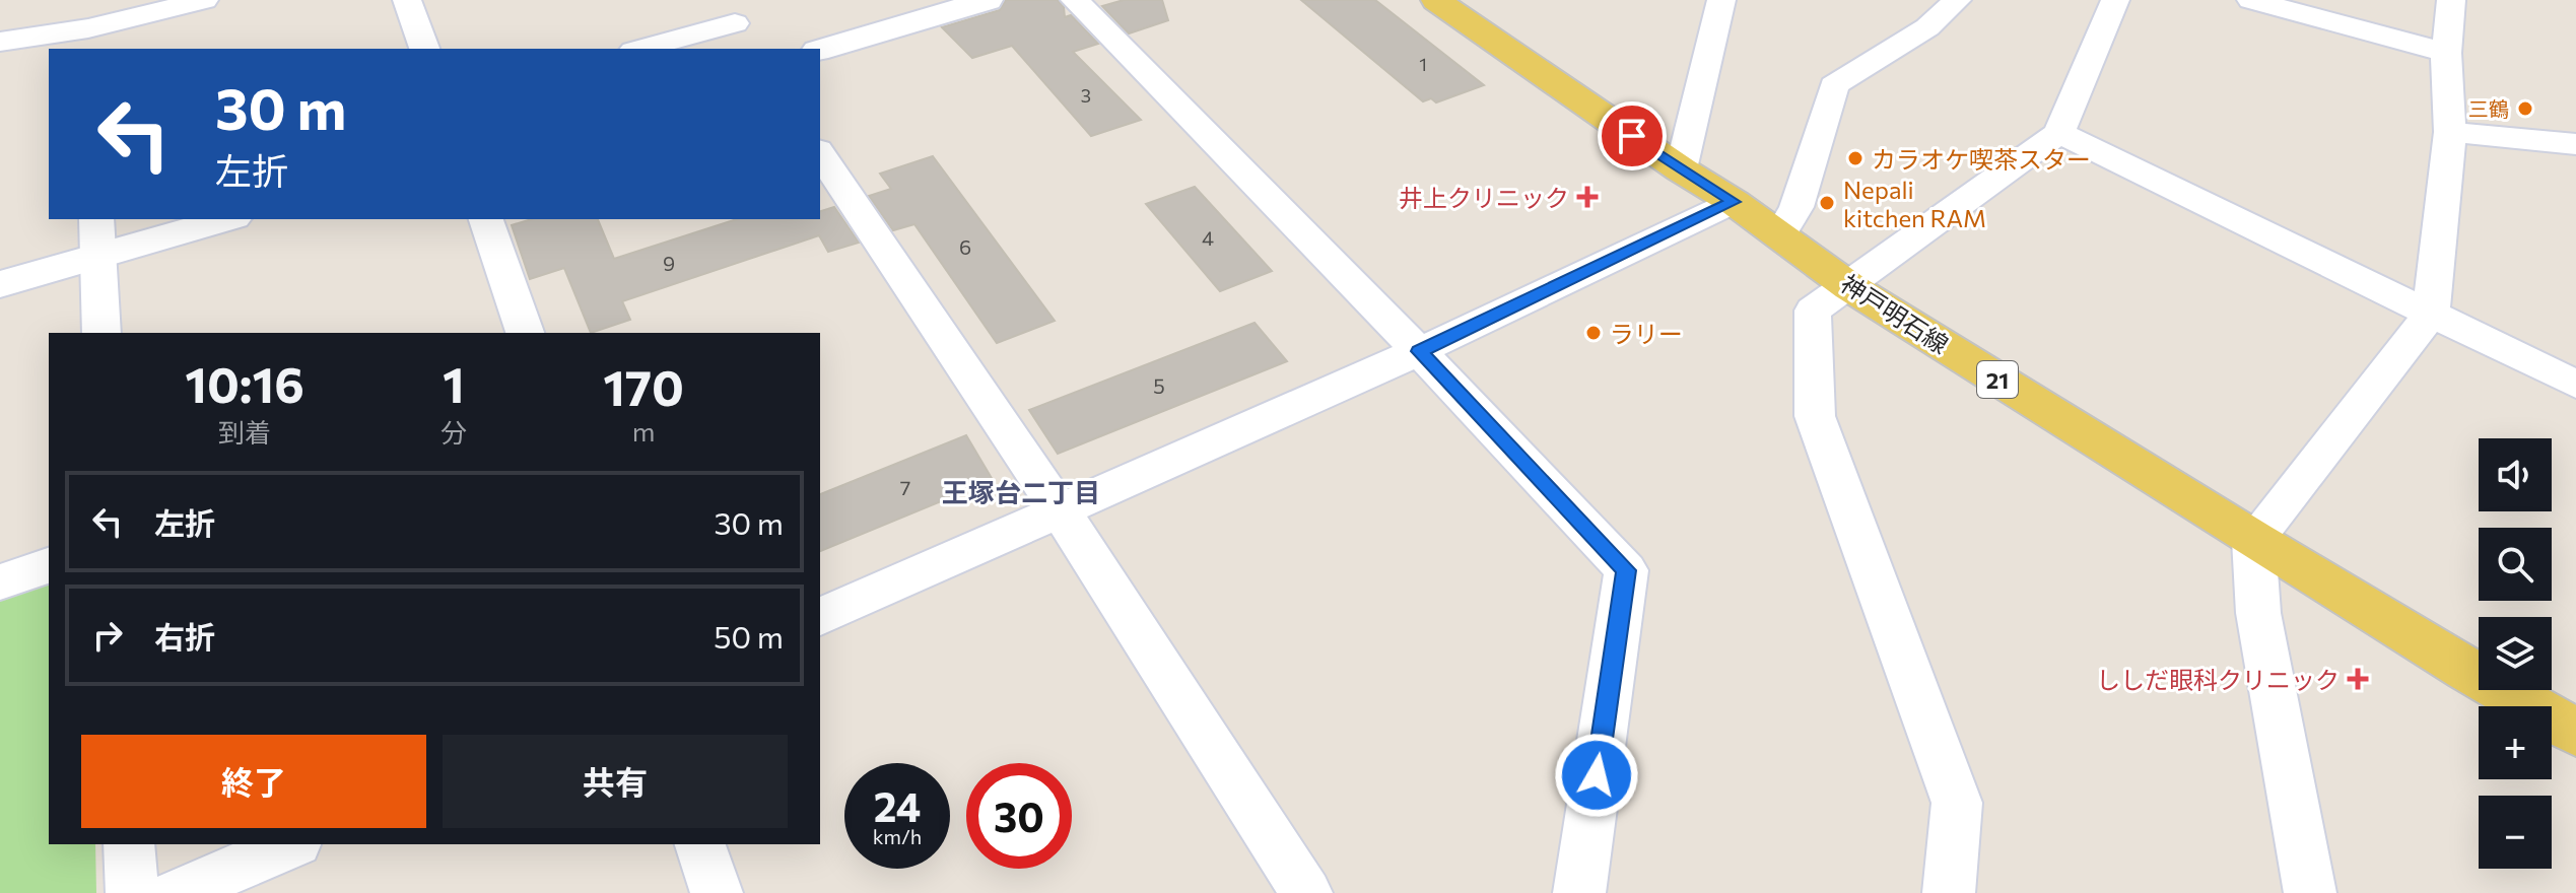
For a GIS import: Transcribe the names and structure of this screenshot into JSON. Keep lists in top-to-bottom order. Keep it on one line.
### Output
{"streets":{"main road":["神戸明石線","21"]},"districts":["王塚台二丁目"],"places":{"other":["三鶴","カラオケ喫茶スター","Nepali kitchen RAM","ラリー"],"health":["井上クリニック","ししだ眼科クリニック"]},"house_numbers":["1","3","4","6","9","5","7"],"page":{"turn":["30 m","左折"],"eta":["10:16","到着","1","分","170","m"],"map_buttons":["+","−"],"list":[{"name":"左折","value":"30 m"},{"name":"右折","value":"50 m"}],"buttons":["終了","共有"],"speed":"24 km/h","limit":"30"}}
